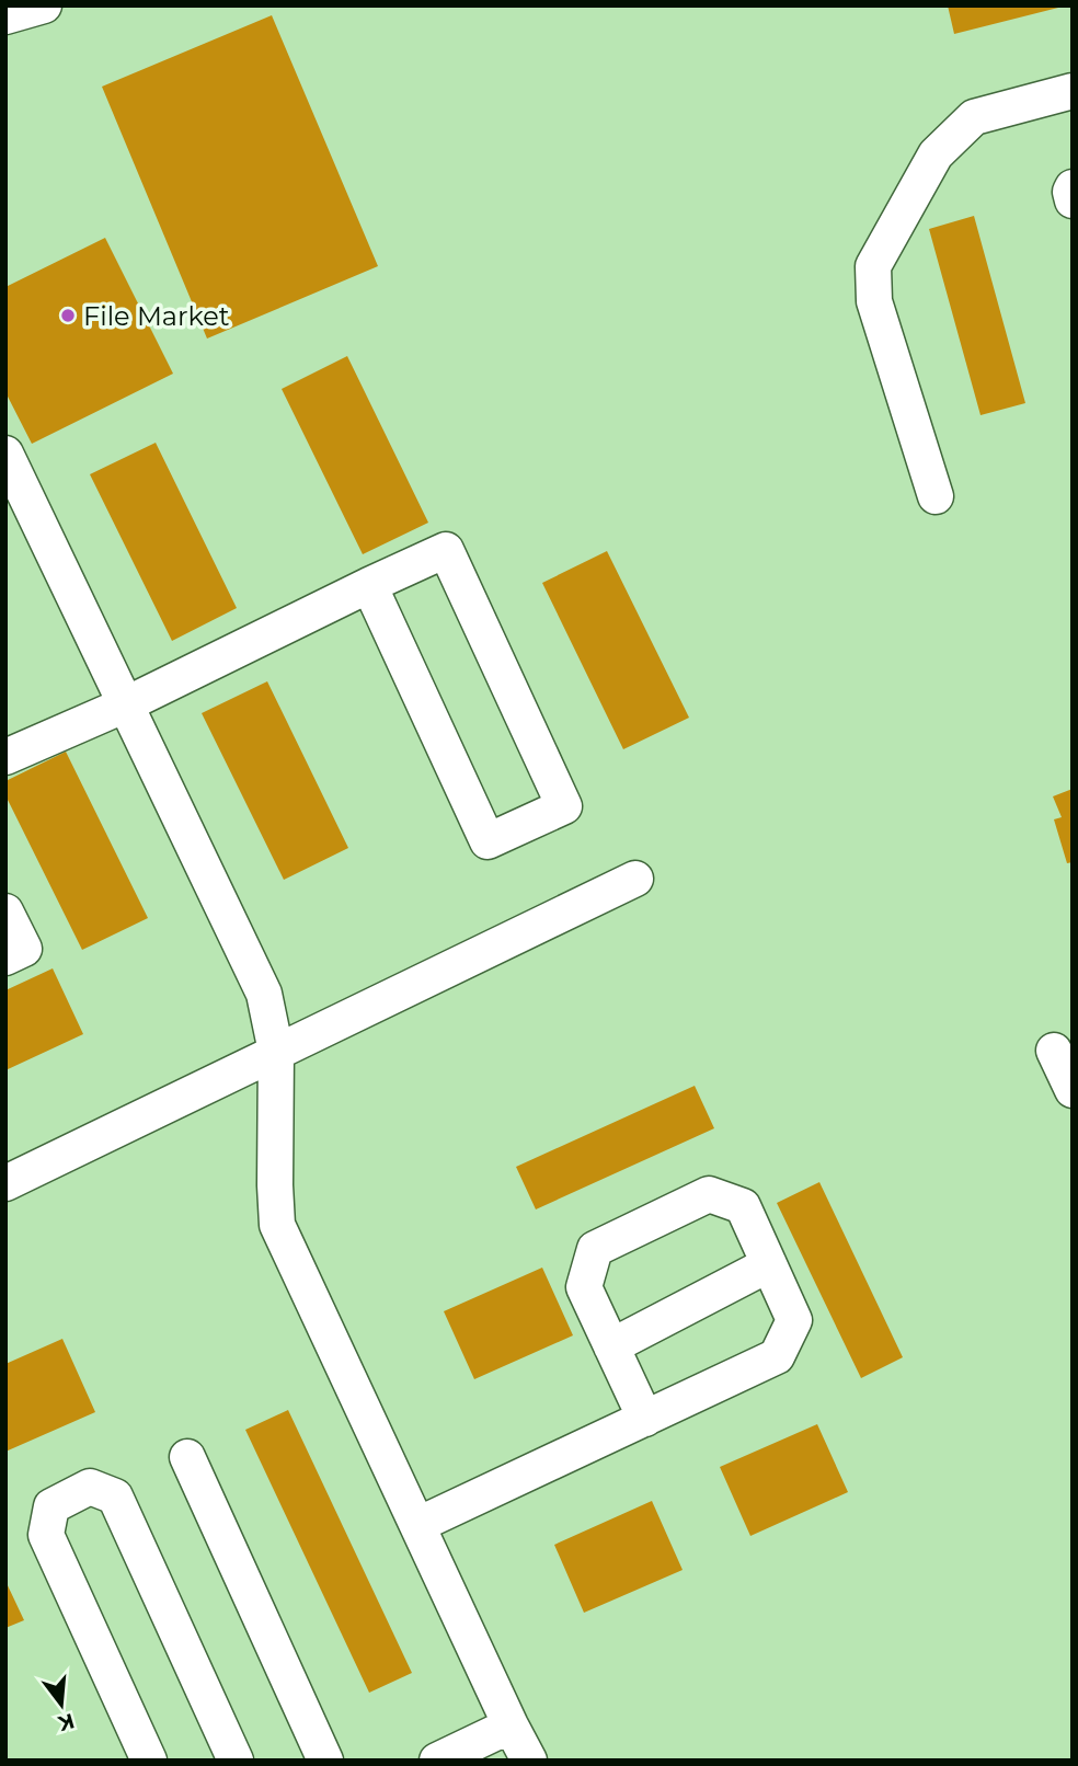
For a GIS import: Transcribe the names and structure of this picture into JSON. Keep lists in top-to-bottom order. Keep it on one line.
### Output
{"places":["File Market"],"north":"bottom"}
